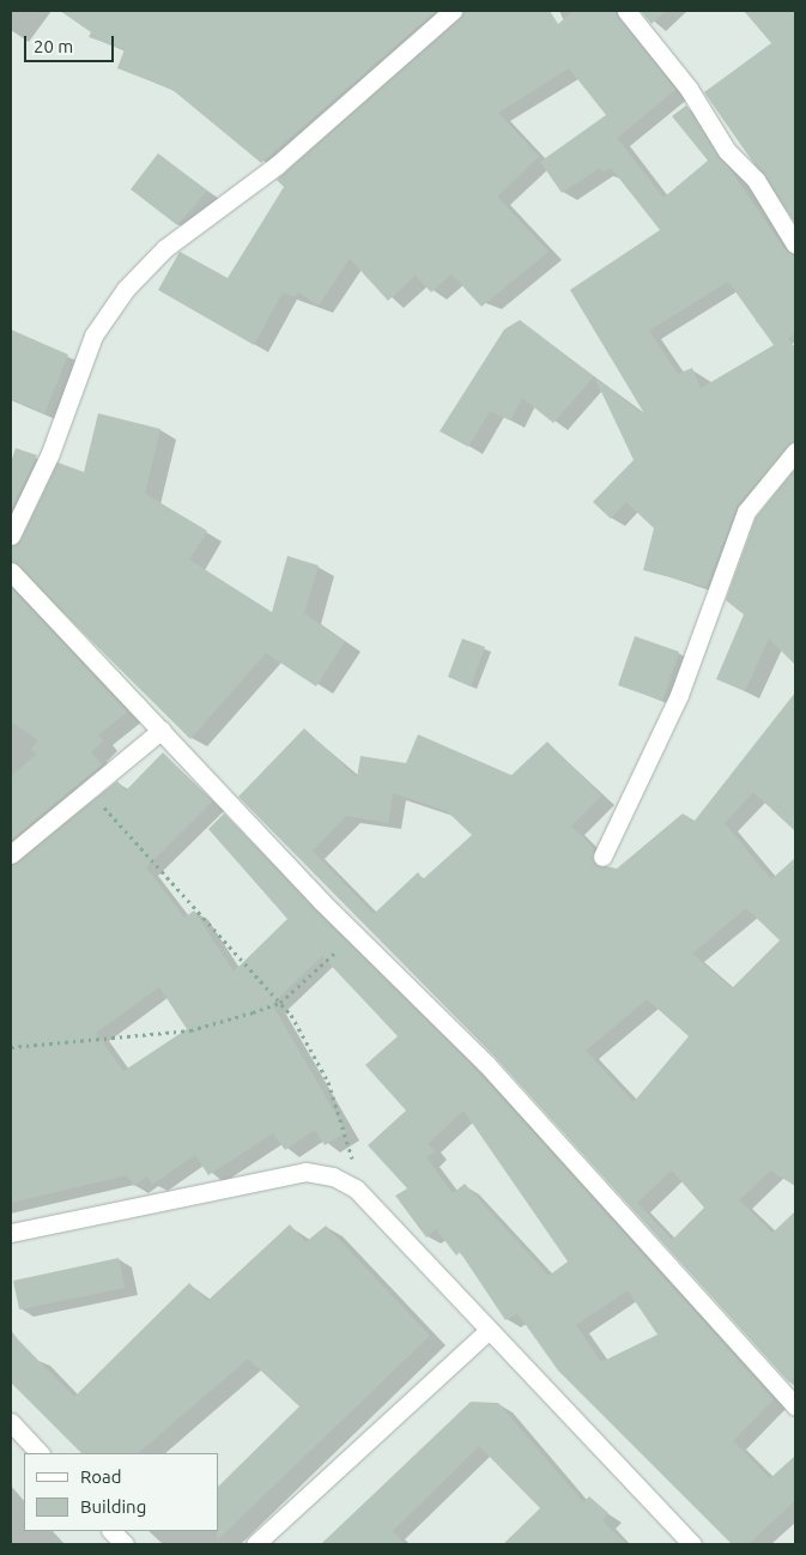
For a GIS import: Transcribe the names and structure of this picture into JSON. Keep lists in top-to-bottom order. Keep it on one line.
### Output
{"legend":["Road","Building"],"scale_bar":"20 m"}
